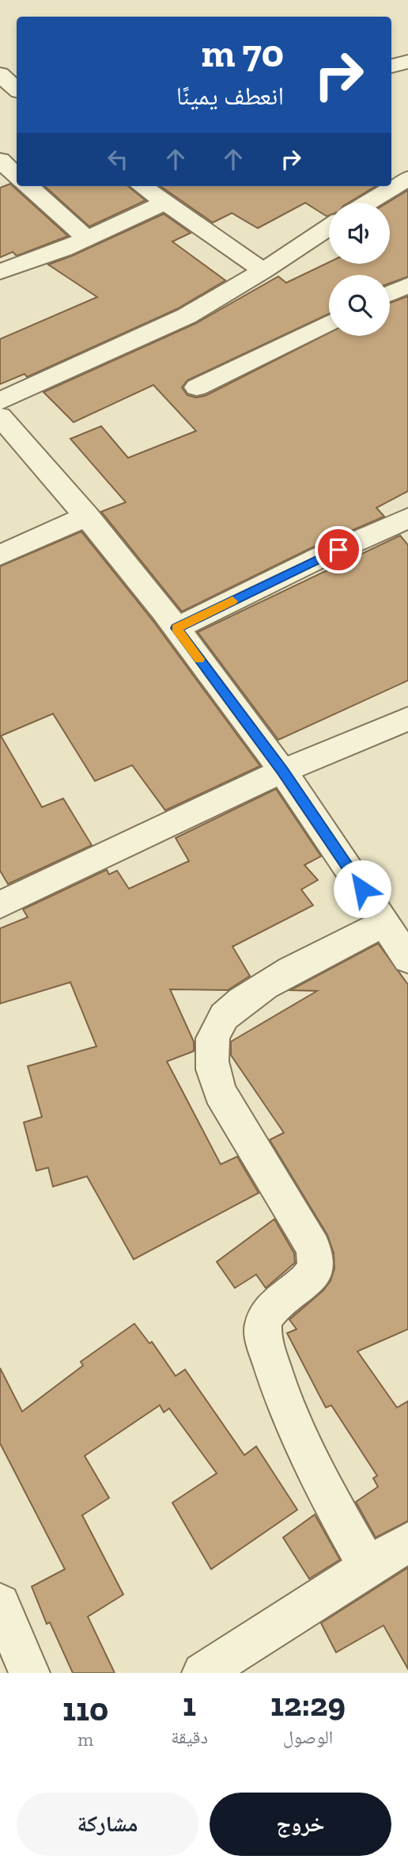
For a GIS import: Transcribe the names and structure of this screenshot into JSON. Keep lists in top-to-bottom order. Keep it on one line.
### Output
{"page":{"turn":["70 m","انعطف يمينًا"],"eta":["12:29","الوصول","1","دقيقة","110","m"],"buttons":["خروج","مشاركة"]}}
